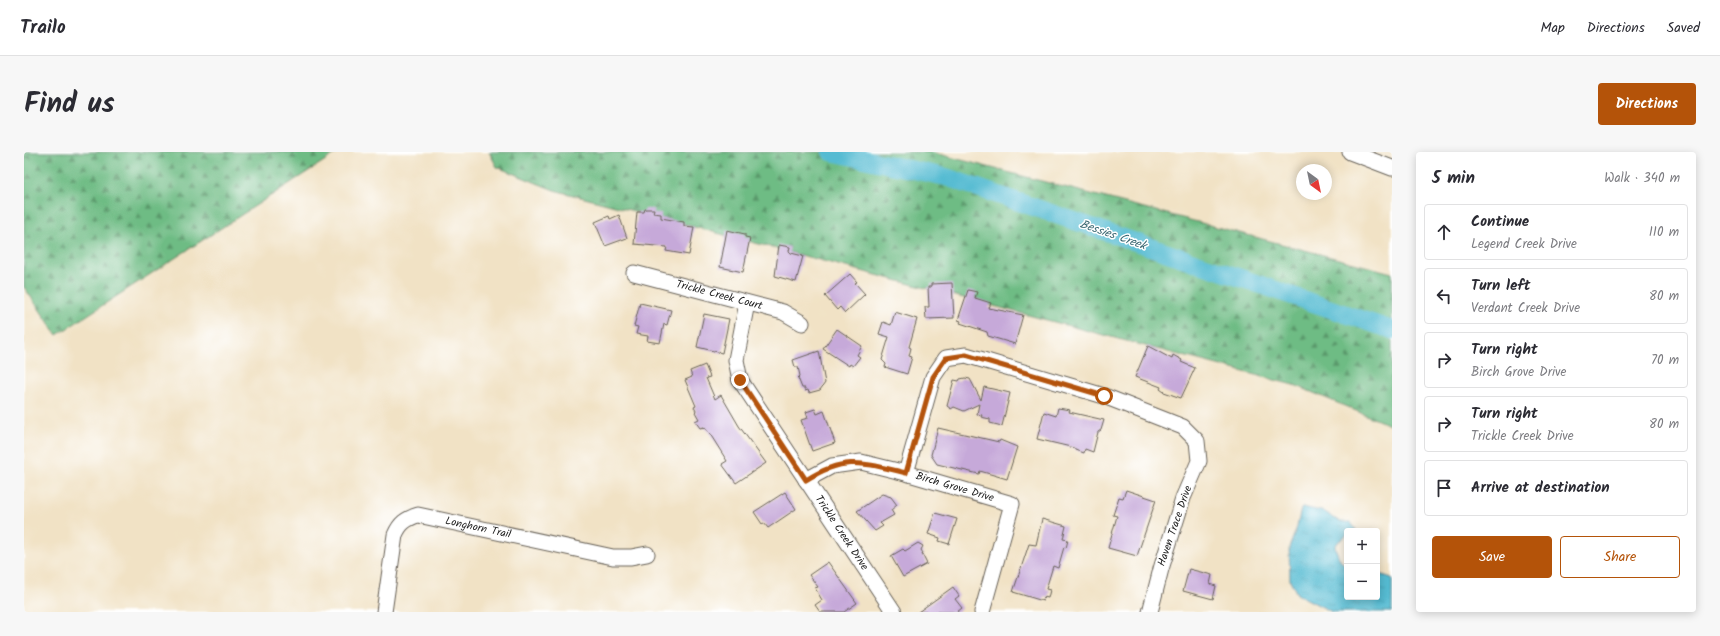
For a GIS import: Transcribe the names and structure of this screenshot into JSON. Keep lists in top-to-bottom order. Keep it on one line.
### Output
{"streets":{"street":["Trickle Creek Court","Birch Grove Drive","Haven Trace Drive","Longhorn Trail","Trickle Creek Drive"]},"crossings":[["Trickle Creek Court","Trickle Creek Drive"],["Birch Grove Drive","Haven Trace Drive"],["Birch Grove Drive","Trickle Creek Drive"]],"water":["Bessies Creek"],"north":"bottom right","page":{"header":"Trailo","nav":["Map","Directions","Saved"],"title":"Find us","buttons":["Directions",["Save","Share"]],"heading":["5 min","Walk · 340 m"],"list":[["Continue","Legend Creek Drive","110 m"],["Turn left","Verdant Creek Drive","80 m"],["Turn right","Birch Grove Drive","70 m"],["Turn right","Trickle Creek Drive","80 m"],"Arrive at destination"],"map_buttons":["+","−"]}}
